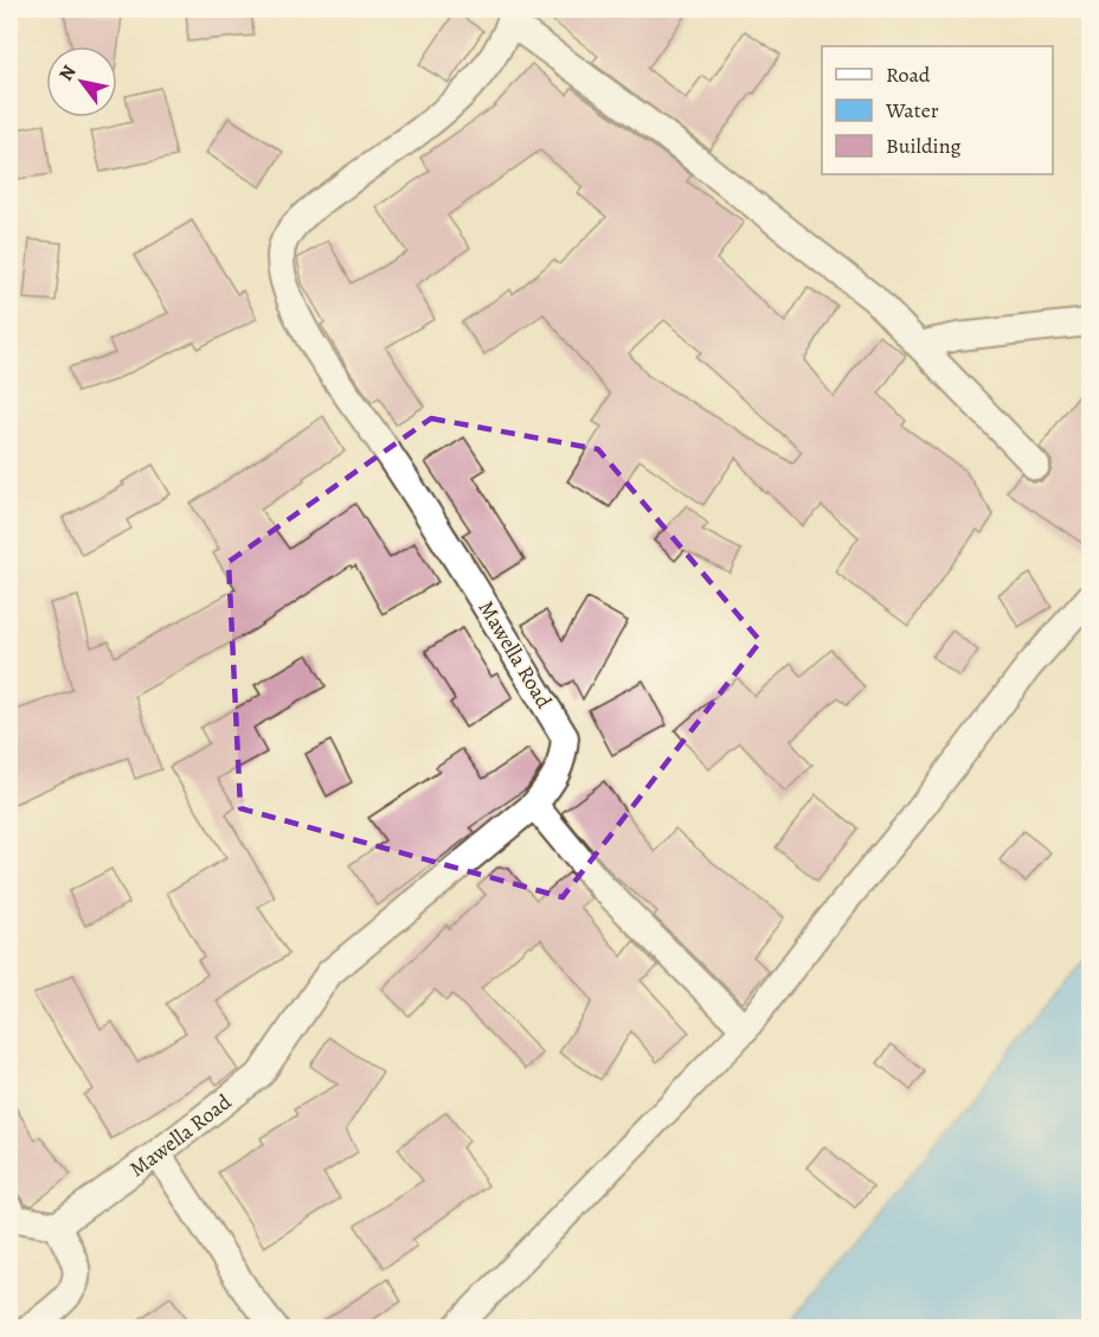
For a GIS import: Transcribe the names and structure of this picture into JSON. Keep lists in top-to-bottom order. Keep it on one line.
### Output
{"streets":{"street":["Mawella Road"]},"legend":["Road","Water","Building"],"north":"top left"}
